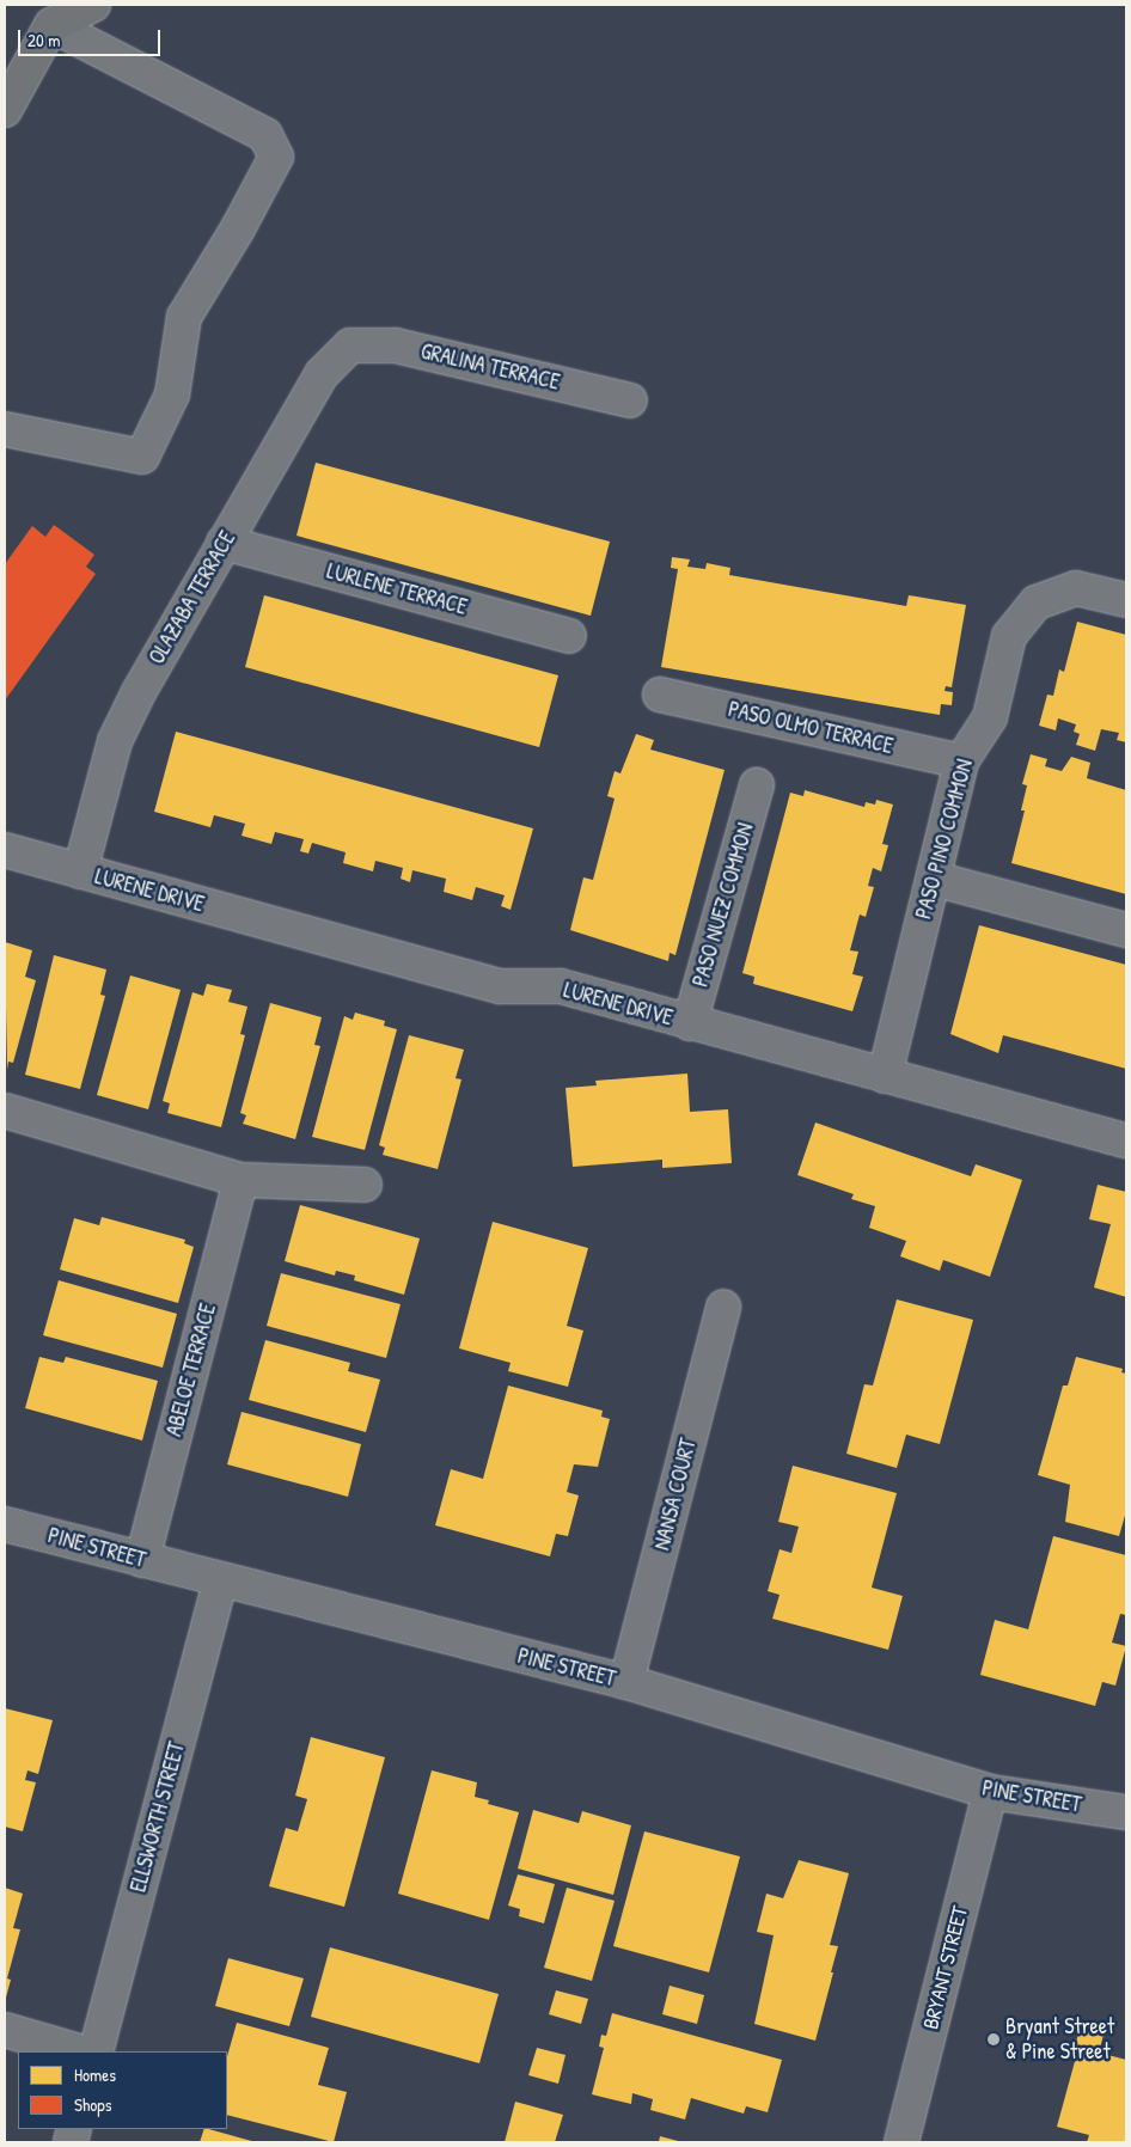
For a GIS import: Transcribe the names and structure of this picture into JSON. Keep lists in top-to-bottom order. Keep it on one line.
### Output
{"streets":{"street":["GRALINA TERRACE","LURLENE TERRACE","OLAZABA TERRACE","PASO OLMO TERRACE","PASO PINO COMMON","LURENE DRIVE","PASO NUEZ COMMON","ABELOE TERRACE","NANSA COURT","PINE STREET","ELLSWORTH STREET","BRYANT STREET"]},"crossings":[["GRALINA TERRACE","OLAZABA TERRACE"],["LURLENE TERRACE","OLAZABA TERRACE"],["OLAZABA TERRACE","LURENE DRIVE"],["PASO OLMO TERRACE","PASO PINO COMMON"],["PASO PINO COMMON","LURENE DRIVE"],["LURENE DRIVE","PASO NUEZ COMMON"],["ABELOE TERRACE","PINE STREET"],["NANSA COURT","PINE STREET"],["PINE STREET","ELLSWORTH STREET"],["PINE STREET","BRYANT STREET"]],"places":["Bryant Street & Pine Street"],"legend":["Homes","Shops"],"scale_bar":"20 m"}
